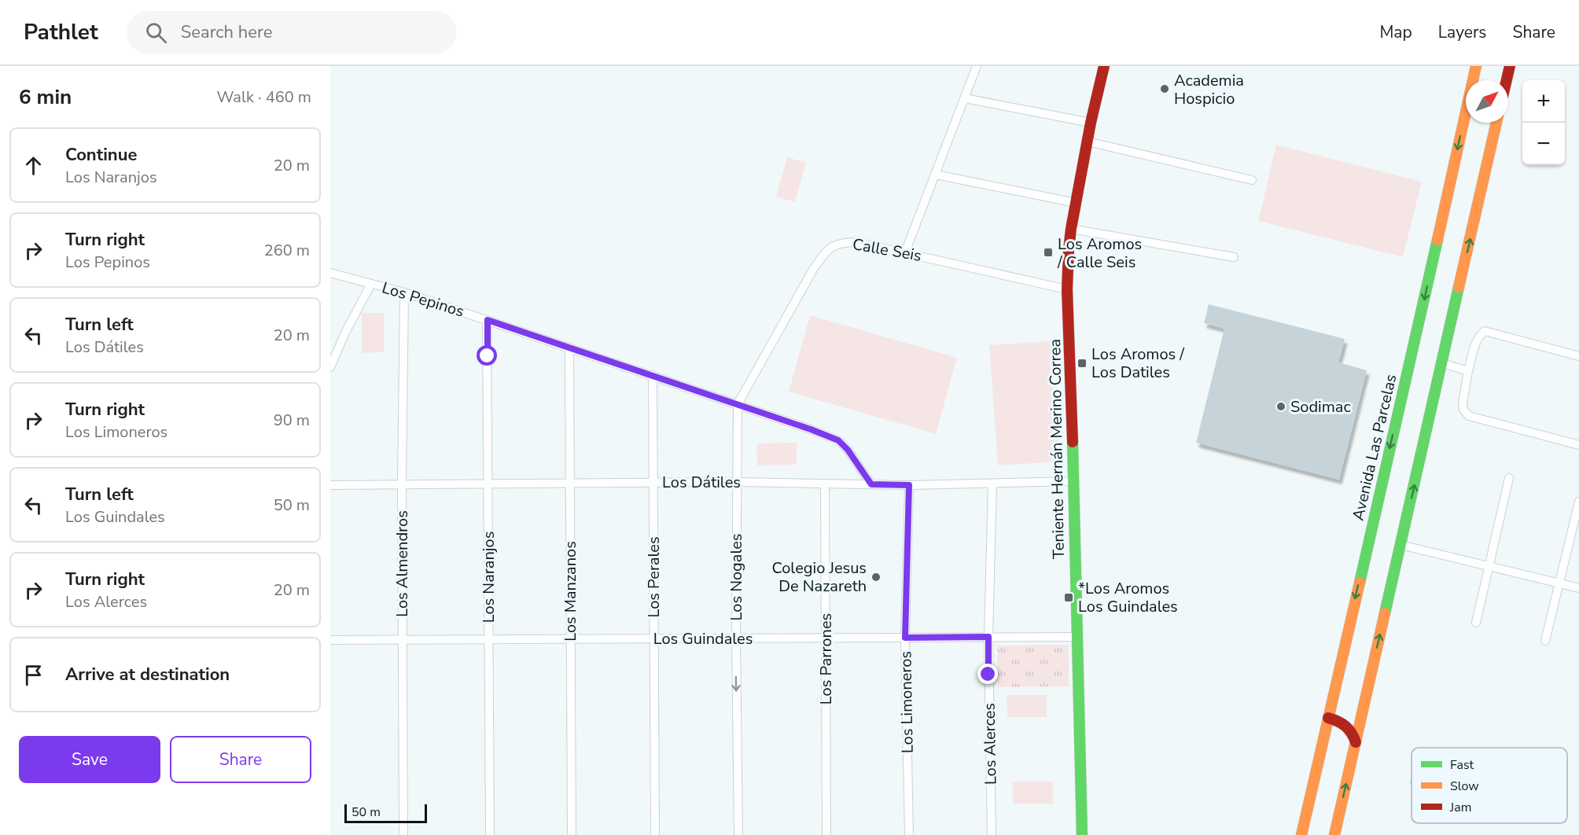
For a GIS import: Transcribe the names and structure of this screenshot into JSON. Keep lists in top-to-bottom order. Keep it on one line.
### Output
{"streets":{"main road":["Avenida Las Parcelas","Teniente Hernán Merino Correa"],"street":["Calle Seis","Los Pepinos","Los Dátiles","Los Almendros","Los Naranjos","Los Perales","Los Nogales","Los Manzanos","Los Guindales","Los Parrones","Los Limoneros","Los Alerces"]},"crossings":[["Calle Seis","Los Pepinos"],["Calle Seis","Teniente Hernán Merino Correa"],["Calle Seis","Los Nogales"],["Los Pepinos","Los Dátiles"],["Los Pepinos","Los Almendros"],["Los Pepinos","Los Naranjos"],["Los Pepinos","Los Perales"],["Los Pepinos","Los Nogales"],["Los Pepinos","Los Manzanos"],["Teniente Hernán Merino Correa","Los Dátiles"],["Teniente Hernán Merino Correa","Los Guindales"],["Los Dátiles","Los Almendros"],["Los Dátiles","Los Naranjos"],["Los Dátiles","Los Perales"],["Los Dátiles","Los Nogales"],["Los Dátiles","Los Manzanos"],["Los Dátiles","Los Parrones"],["Los Dátiles","Los Limoneros"],["Los Dátiles","Los Alerces"],["Los Almendros","Los Guindales"],["Los Naranjos","Los Guindales"],["Los Perales","Los Guindales"],["Los Nogales","Los Guindales"],["Los Manzanos","Los Guindales"],["Los Guindales","Los Parrones"],["Los Guindales","Los Limoneros"],["Los Guindales","Los Alerces"]],"one_way":["Los Nogales"],"places":{"other":["Academia Hospicio","Sodimac","Colegio Jesus De Nazareth"],"transit":["Los Aromos / Calle Seis","Los Aromos / Los Datiles","*Los Aromos Los Guindales"]},"legend":["Fast","Slow","Jam"],"scale_bar":"50 m","north":"top right","page":{"header":"Pathlet","search":"Search here","nav":["Map","Layers","Share"],"heading":["6 min","Walk · 460 m"],"map_buttons":["+","−"],"list":[["Continue","Los Naranjos","20 m"],["Turn right","Los Pepinos","260 m"],["Turn left","Los Dátiles","20 m"],["Turn right","Los Limoneros","90 m"],["Turn left","Los Guindales","50 m"],["Turn right","Los Alerces","20 m"],"Arrive at destination"],"buttons":["Save","Share"],"scale":"50 m"}}
